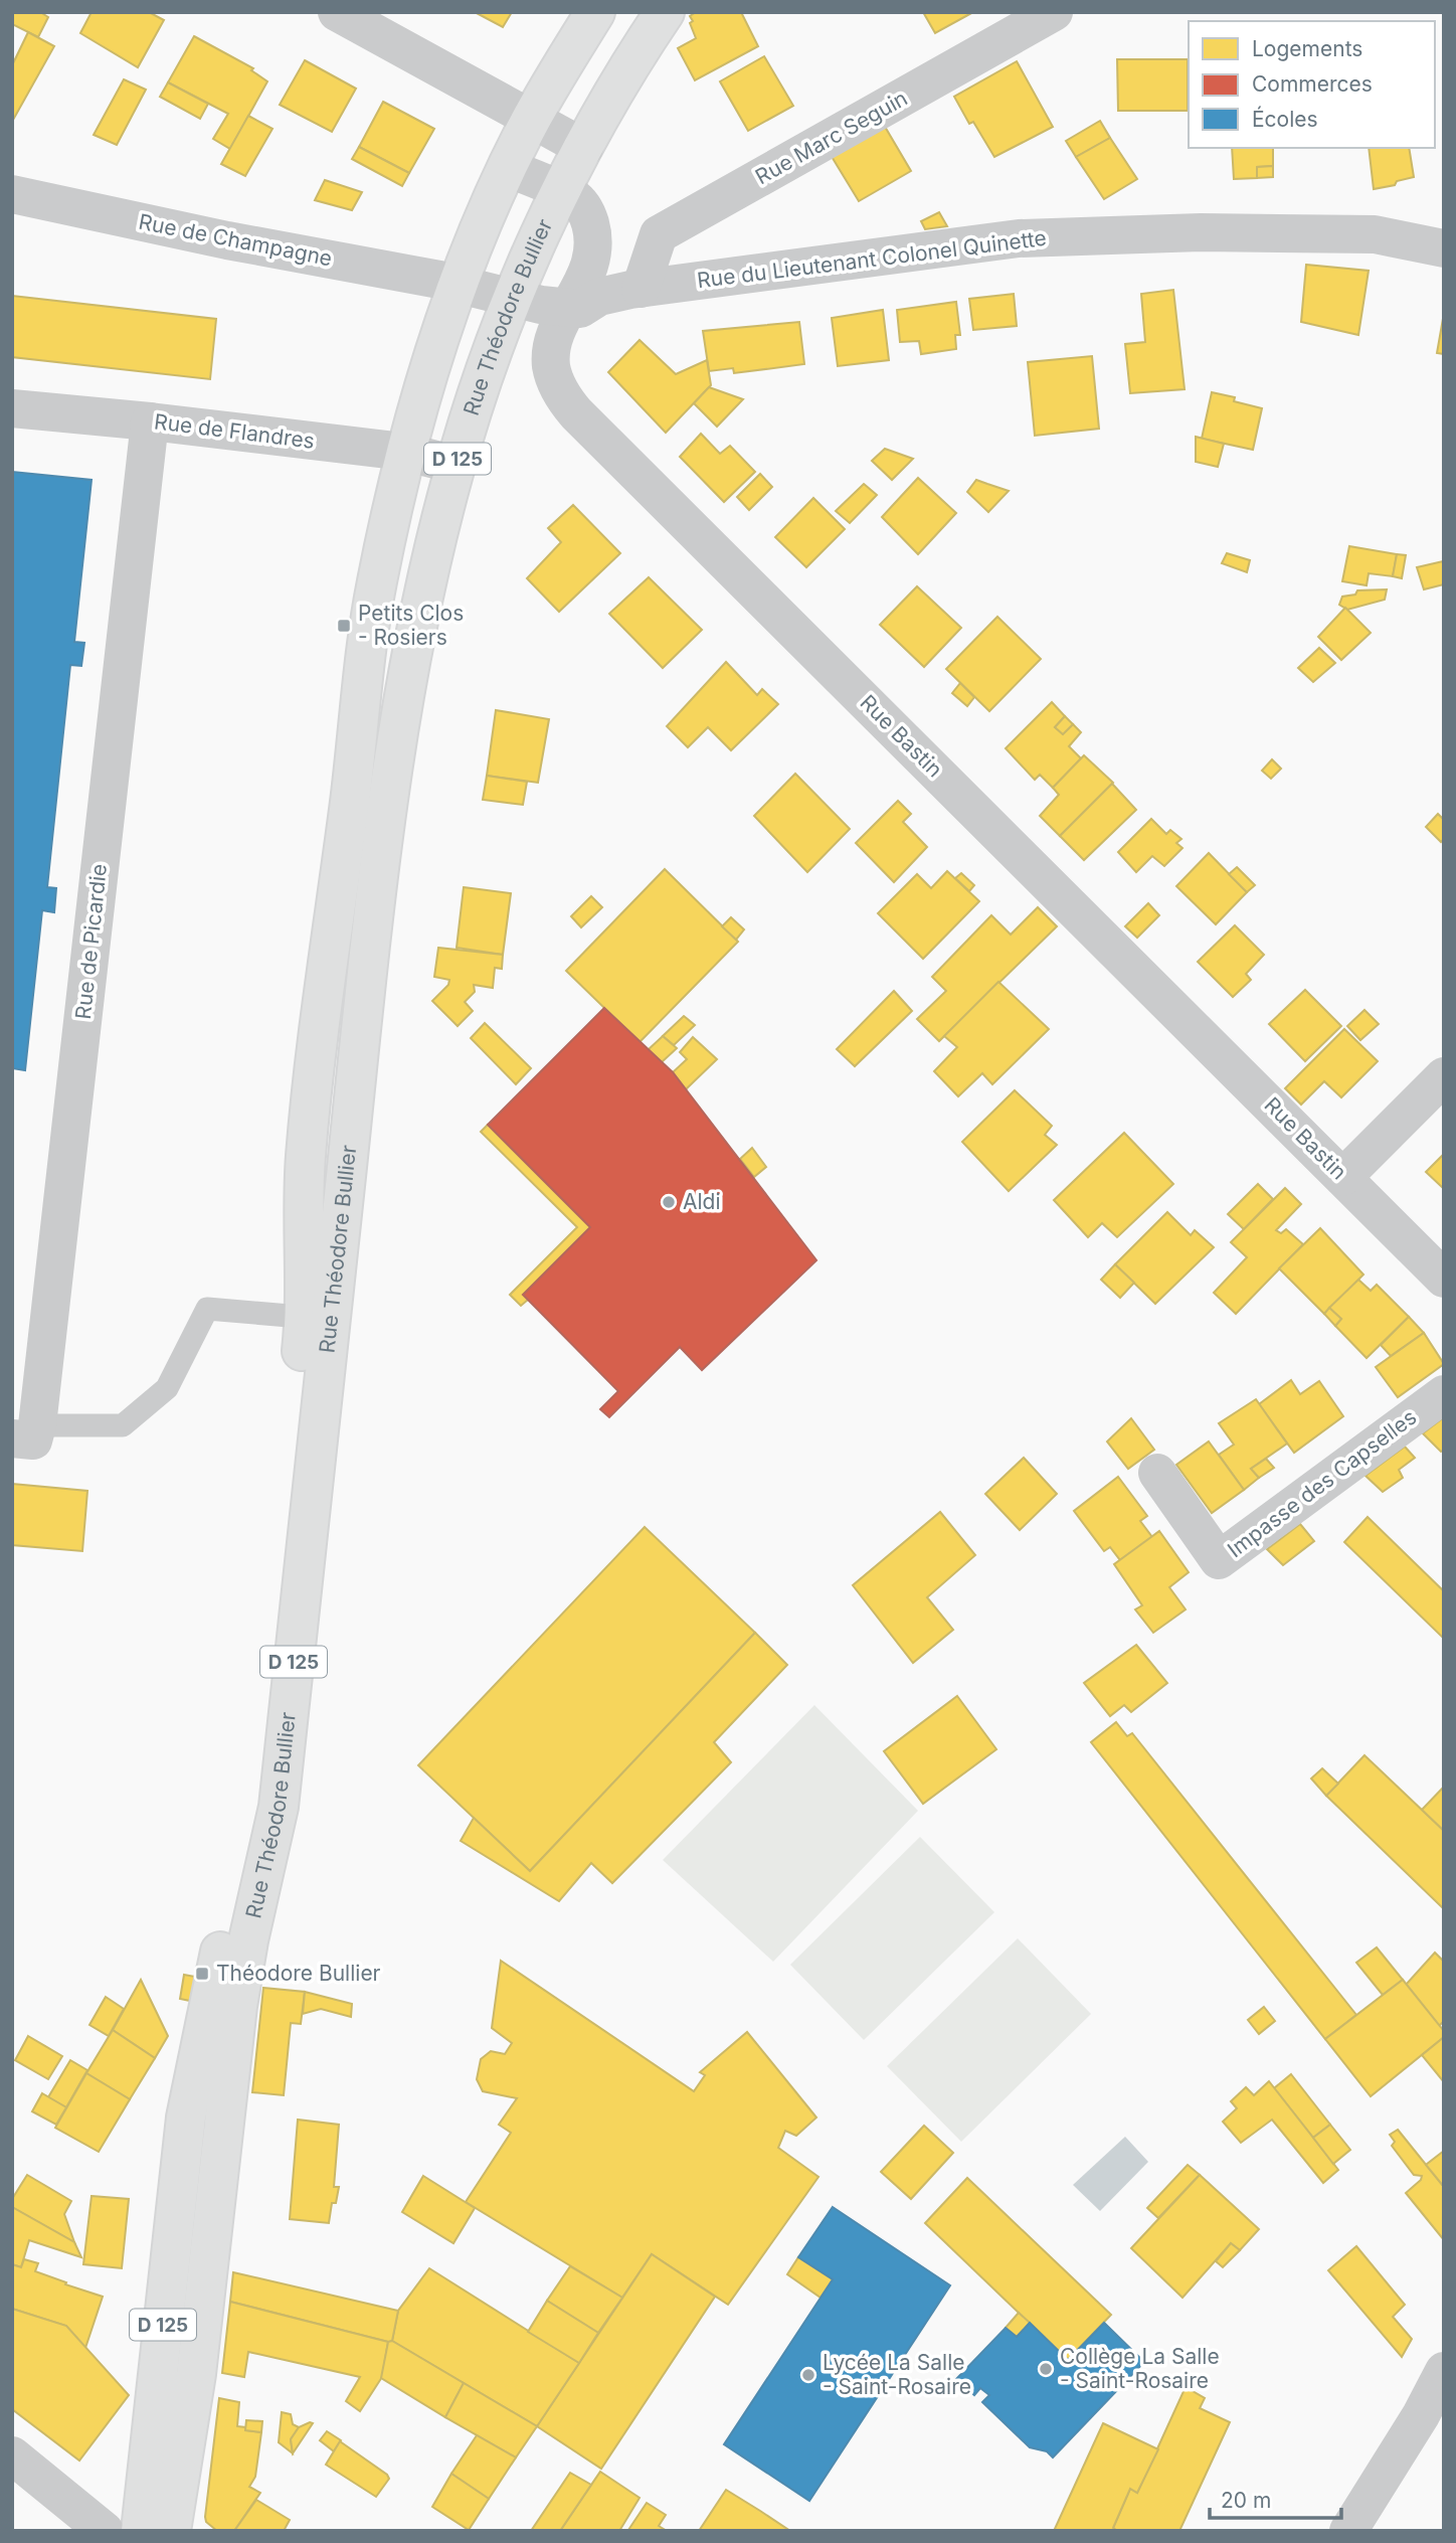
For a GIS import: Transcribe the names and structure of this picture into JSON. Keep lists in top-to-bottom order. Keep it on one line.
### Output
{"streets":{"main road":["Rue Théodore Bullier","D 125"],"street":["Rue Marc Seguin","Rue de Champagne","Rue du Lieutenant Colonel Quinette","Rue de Flandres","Rue Bastin","Rue de Picardie","Impasse des Capselles"]},"crossings":[["Rue Marc Seguin","Rue du Lieutenant Colonel Quinette"],["Rue de Champagne","Rue Théodore Bullier"],["Rue du Lieutenant Colonel Quinette","Rue Bastin"],["Rue Théodore Bullier","Rue de Flandres"],["Rue Théodore Bullier","Rue Bastin"],["Rue de Flandres","Rue de Picardie"]],"places":{"transit":["Petits Clos - Rosiers","Théodore Bullier"],"other":["Aldi","Collège La Salle - Saint-Rosaire","Lycée La Salle - Saint-Rosaire"]},"legend":["Logements","Commerces","Écoles"],"scale_bar":"20 m"}
